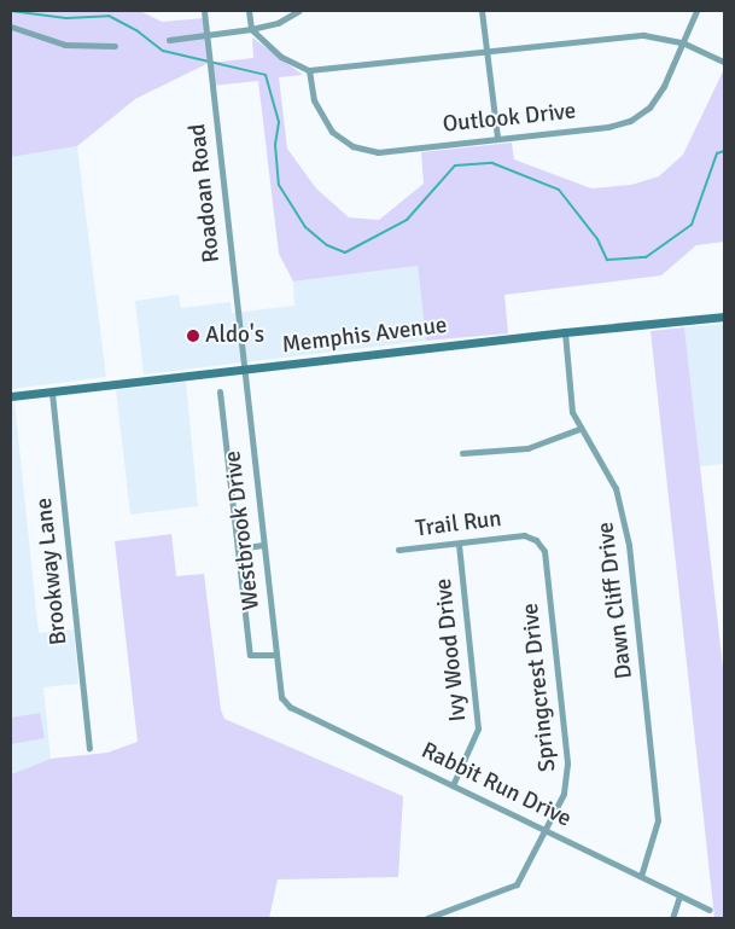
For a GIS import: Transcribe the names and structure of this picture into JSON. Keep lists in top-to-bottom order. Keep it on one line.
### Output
{"streets":{"main road":["Memphis Avenue"],"street":["Outlook Drive","Roadoan Road","Trail Run","Westbrook Drive","Brookway Lane","Dawn Cliff Drive","Ivy Wood Drive","Springcrest Drive","Rabbit Run Drive"]},"crossings":[["Roadoan Road","Memphis Avenue"],["Roadoan Road","Westbrook Drive"],["Memphis Avenue","Westbrook Drive"],["Memphis Avenue","Brookway Lane"],["Memphis Avenue","Dawn Cliff Drive"],["Trail Run","Ivy Wood Drive"],["Trail Run","Springcrest Drive"],["Westbrook Drive","Rabbit Run Drive"],["Dawn Cliff Drive","Rabbit Run Drive"],["Ivy Wood Drive","Rabbit Run Drive"],["Springcrest Drive","Rabbit Run Drive"]],"places":["Aldo's"]}
